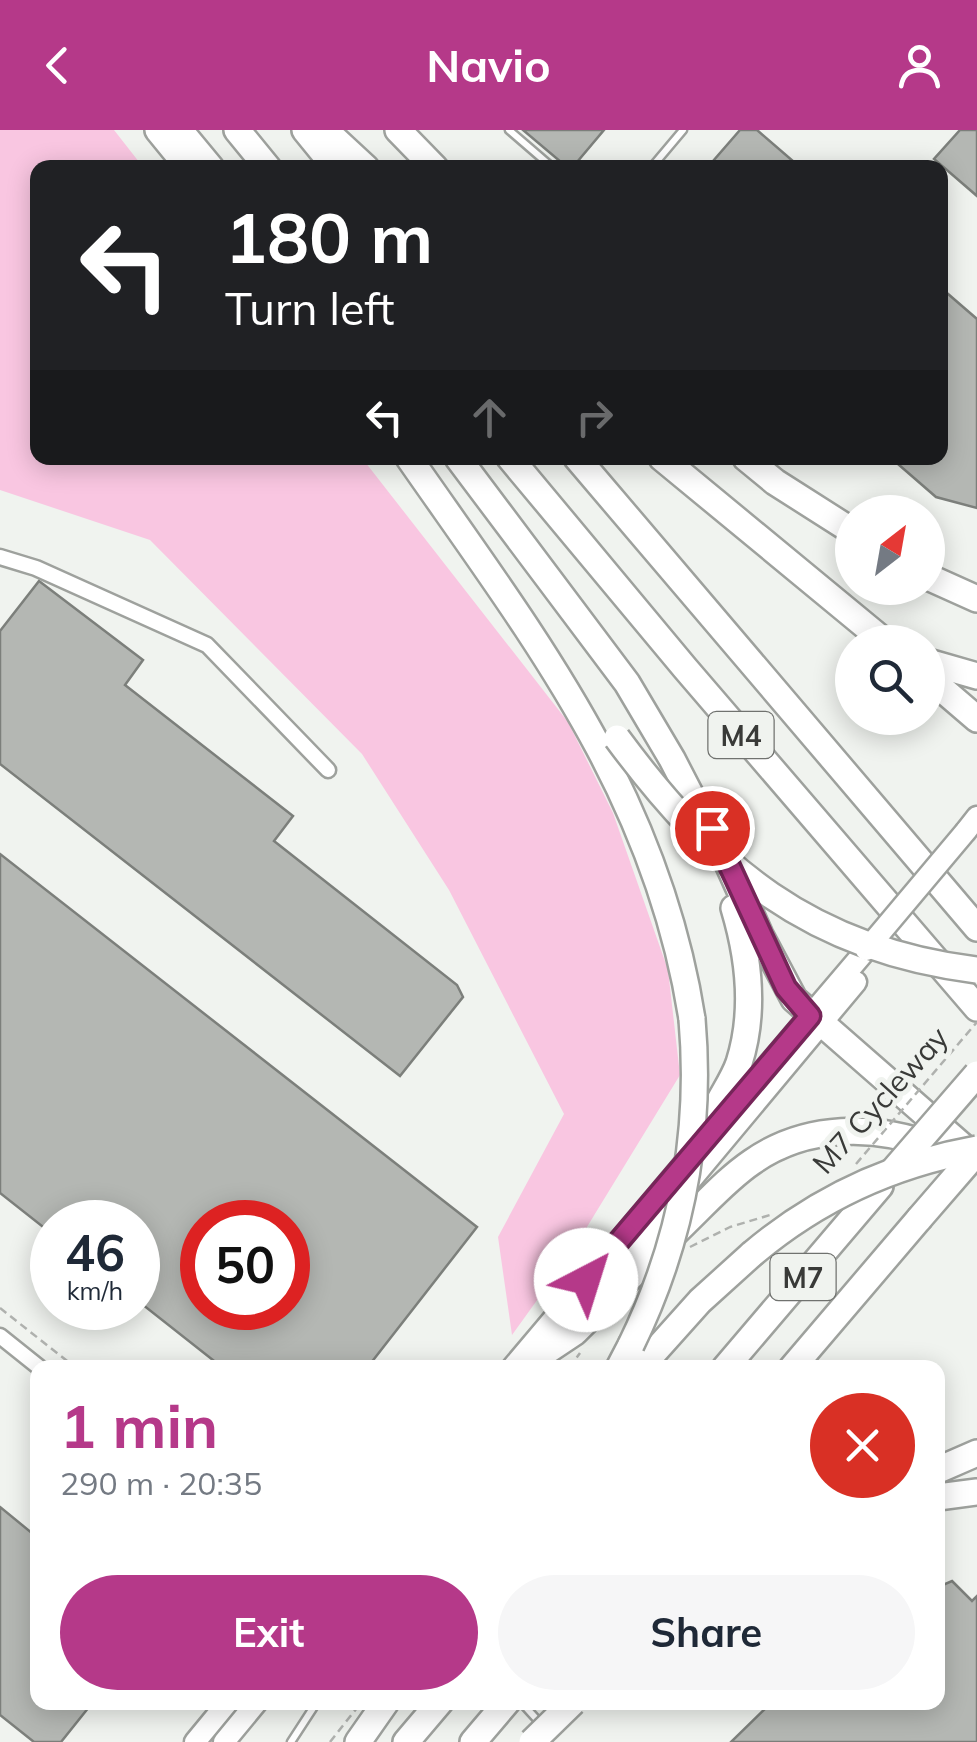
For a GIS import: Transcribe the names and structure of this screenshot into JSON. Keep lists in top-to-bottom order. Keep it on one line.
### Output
{"streets":{"highway":["M4","M7"],"path":["M7 Cycleway"]},"north":"top right","page":{"header":"Navio","turn":["180 m","Turn left"],"speed":"46 km/h","limit":"50","heading":["1 min","290 m · 20:35"],"buttons":["Exit","Share"]}}
